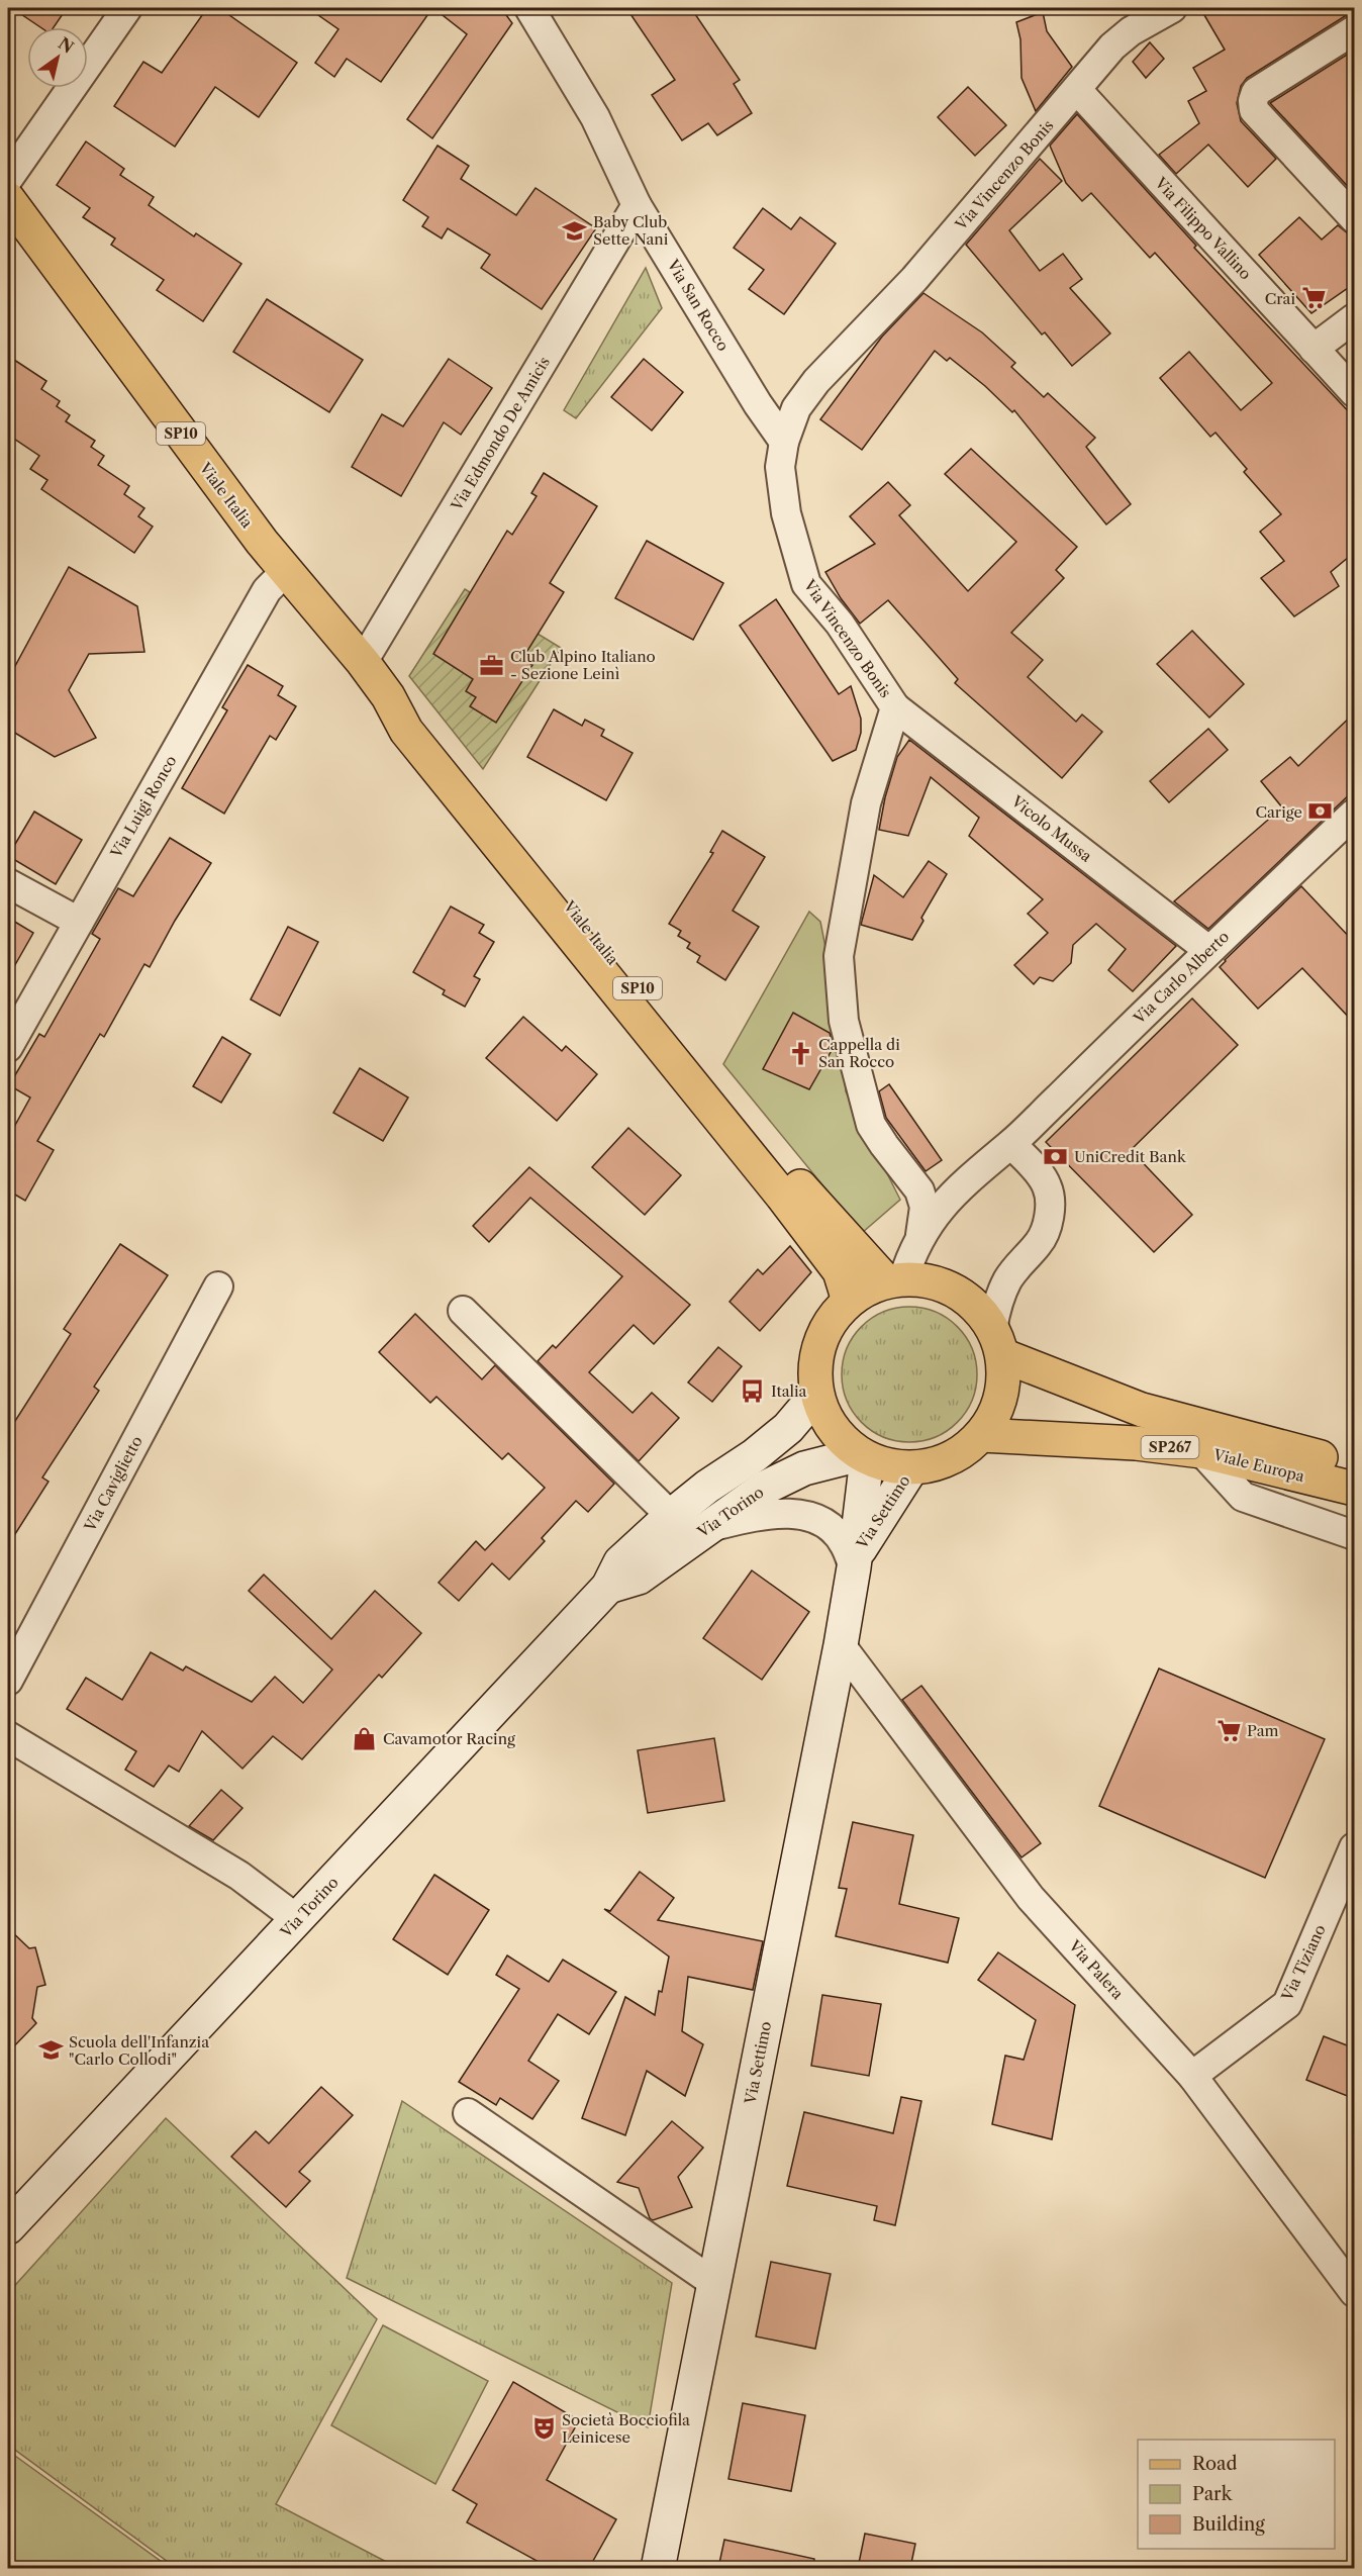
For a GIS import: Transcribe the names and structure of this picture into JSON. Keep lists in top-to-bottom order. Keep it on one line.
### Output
{"streets":{"main road":["SP10","Viale Italia","SP267","Viale Europa","Via Torino","Via Settimo"],"street":["Via Vincenzo Bonis","Via Filippo Vallino","Via San Rocco","Via Edmondo De Amicis","Via Luigi Ronco","Vicolo Mussa","Via Carlo Alberto","Via Caviglietto","Via Tiziano","Via Palera"]},"crossings":[["Via Vincenzo Bonis","Via Filippo Vallino"],["Via Vincenzo Bonis","Via San Rocco"],["Via Vincenzo Bonis","Vicolo Mussa"],["Via Vincenzo Bonis","Via Carlo Alberto"],["Via San Rocco","Via Edmondo De Amicis"],["Via Edmondo De Amicis","Viale Italia"],["Viale Italia","Via Luigi Ronco"],["Viale Italia","Via Carlo Alberto"],["Viale Italia","Viale Europa"],["Viale Italia","Via Torino"],["Viale Italia","Via Settimo"],["Vicolo Mussa","Via Carlo Alberto"],["Via Carlo Alberto","Viale Europa"],["Via Carlo Alberto","Via Torino"],["Via Carlo Alberto","Via Settimo"],["Viale Europa","Via Torino"],["Viale Europa","Via Settimo"],["Via Torino","Via Settimo"],["Via Settimo","Via Palera"],["Via Tiziano","Via Palera"]],"places":{"school or university":["Baby Club Sette Nani","Scuola dell'Infanzia \"Carlo Collodi\""],"supermarket":["Crai","Pam"],"office":["Club Alpino Italiano - Sezione Leinì"],"bank":["Carige","UniCredit Bank"],"church":["Cappella di San Rocco"],"bus stop":["Italia"],"shop":["Cavamotor Racing"],"theatre":["Società Bocciofila Leinicese"]},"legend":["Road","Park","Building"],"north":"top right"}
